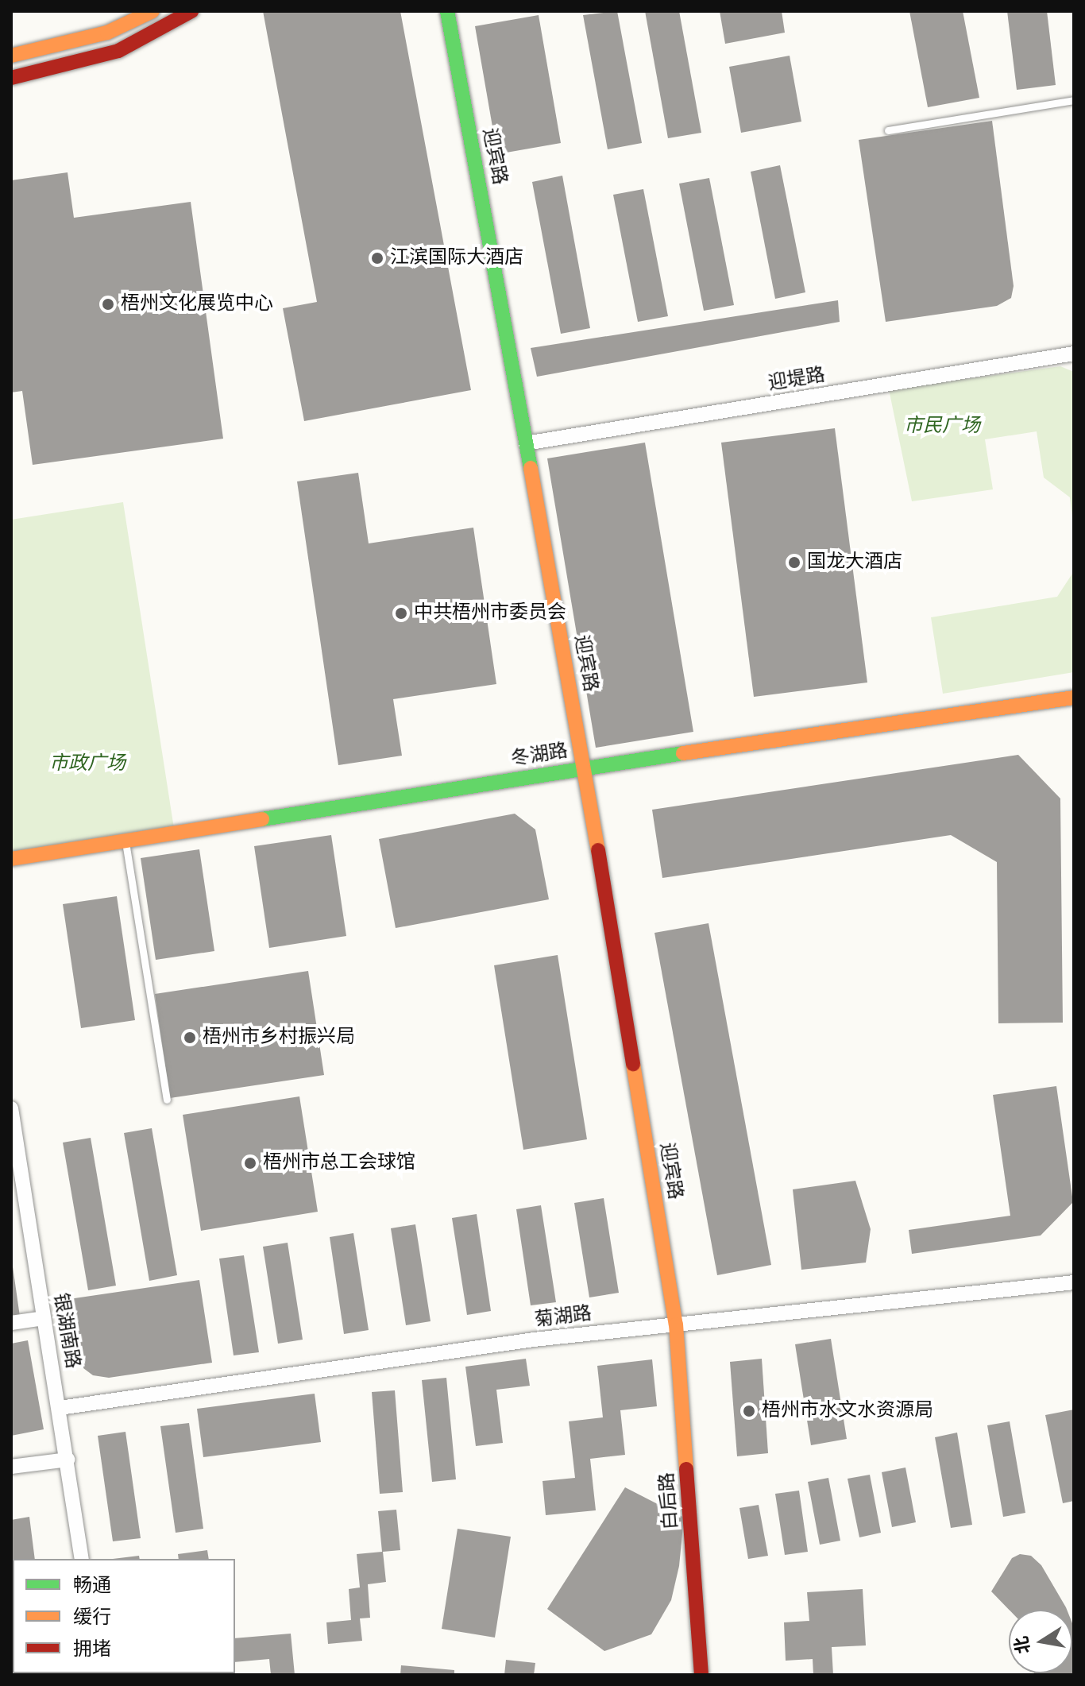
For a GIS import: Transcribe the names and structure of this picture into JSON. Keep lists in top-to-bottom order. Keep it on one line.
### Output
{"streets":{"street":["迎宾路","迎堤路","冬湖路","菊湖路","银湖南路","白后路"]},"crossings":[["迎宾路","迎堤路"],["迎宾路","冬湖路"],["迎宾路","菊湖路"],["迎宾路","白后路"],["菊湖路","银湖南路"],["菊湖路","白后路"]],"parks":["市民广场","市政广场"],"places":["江滨国际大酒店","梧州文化展览中心","国龙大酒店","中共梧州市委员会","梧州市乡村振兴局","梧州市总工会球馆","梧州市水文水资源局"],"legend":["畅通","缓行","拥堵"],"north":"left"}
